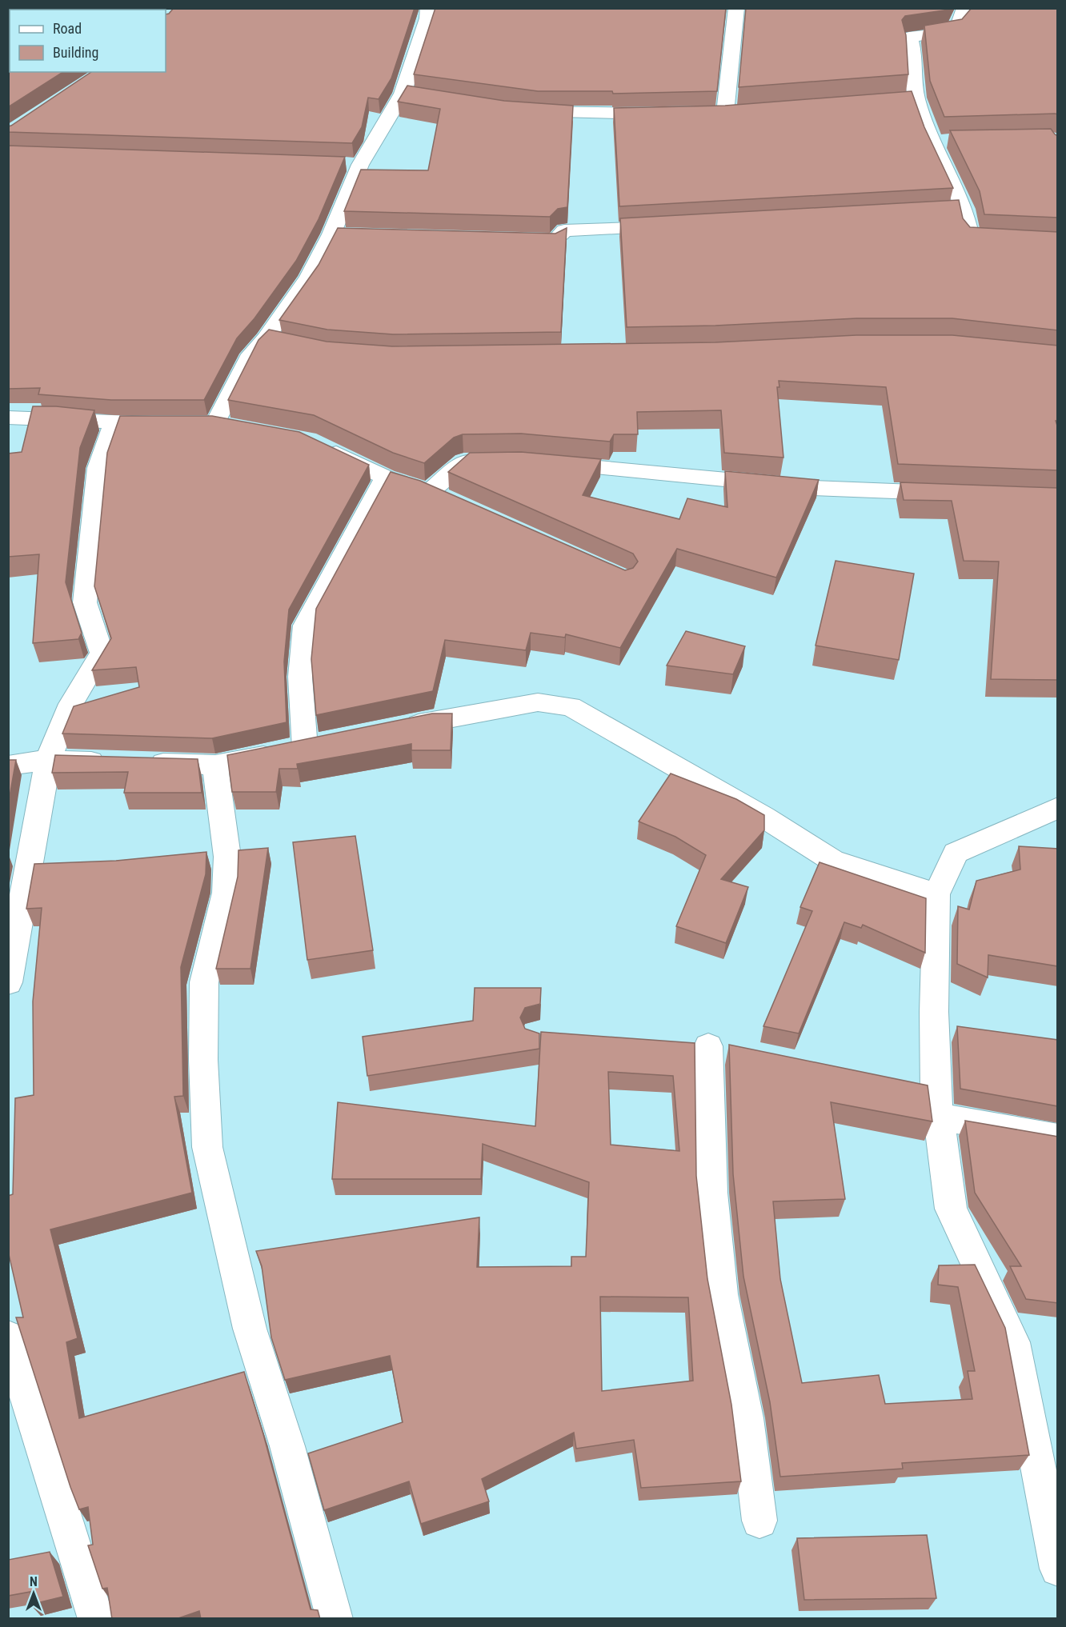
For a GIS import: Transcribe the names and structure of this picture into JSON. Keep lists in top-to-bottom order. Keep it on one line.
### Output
{"legend":["Road","Building"],"north":"top"}
